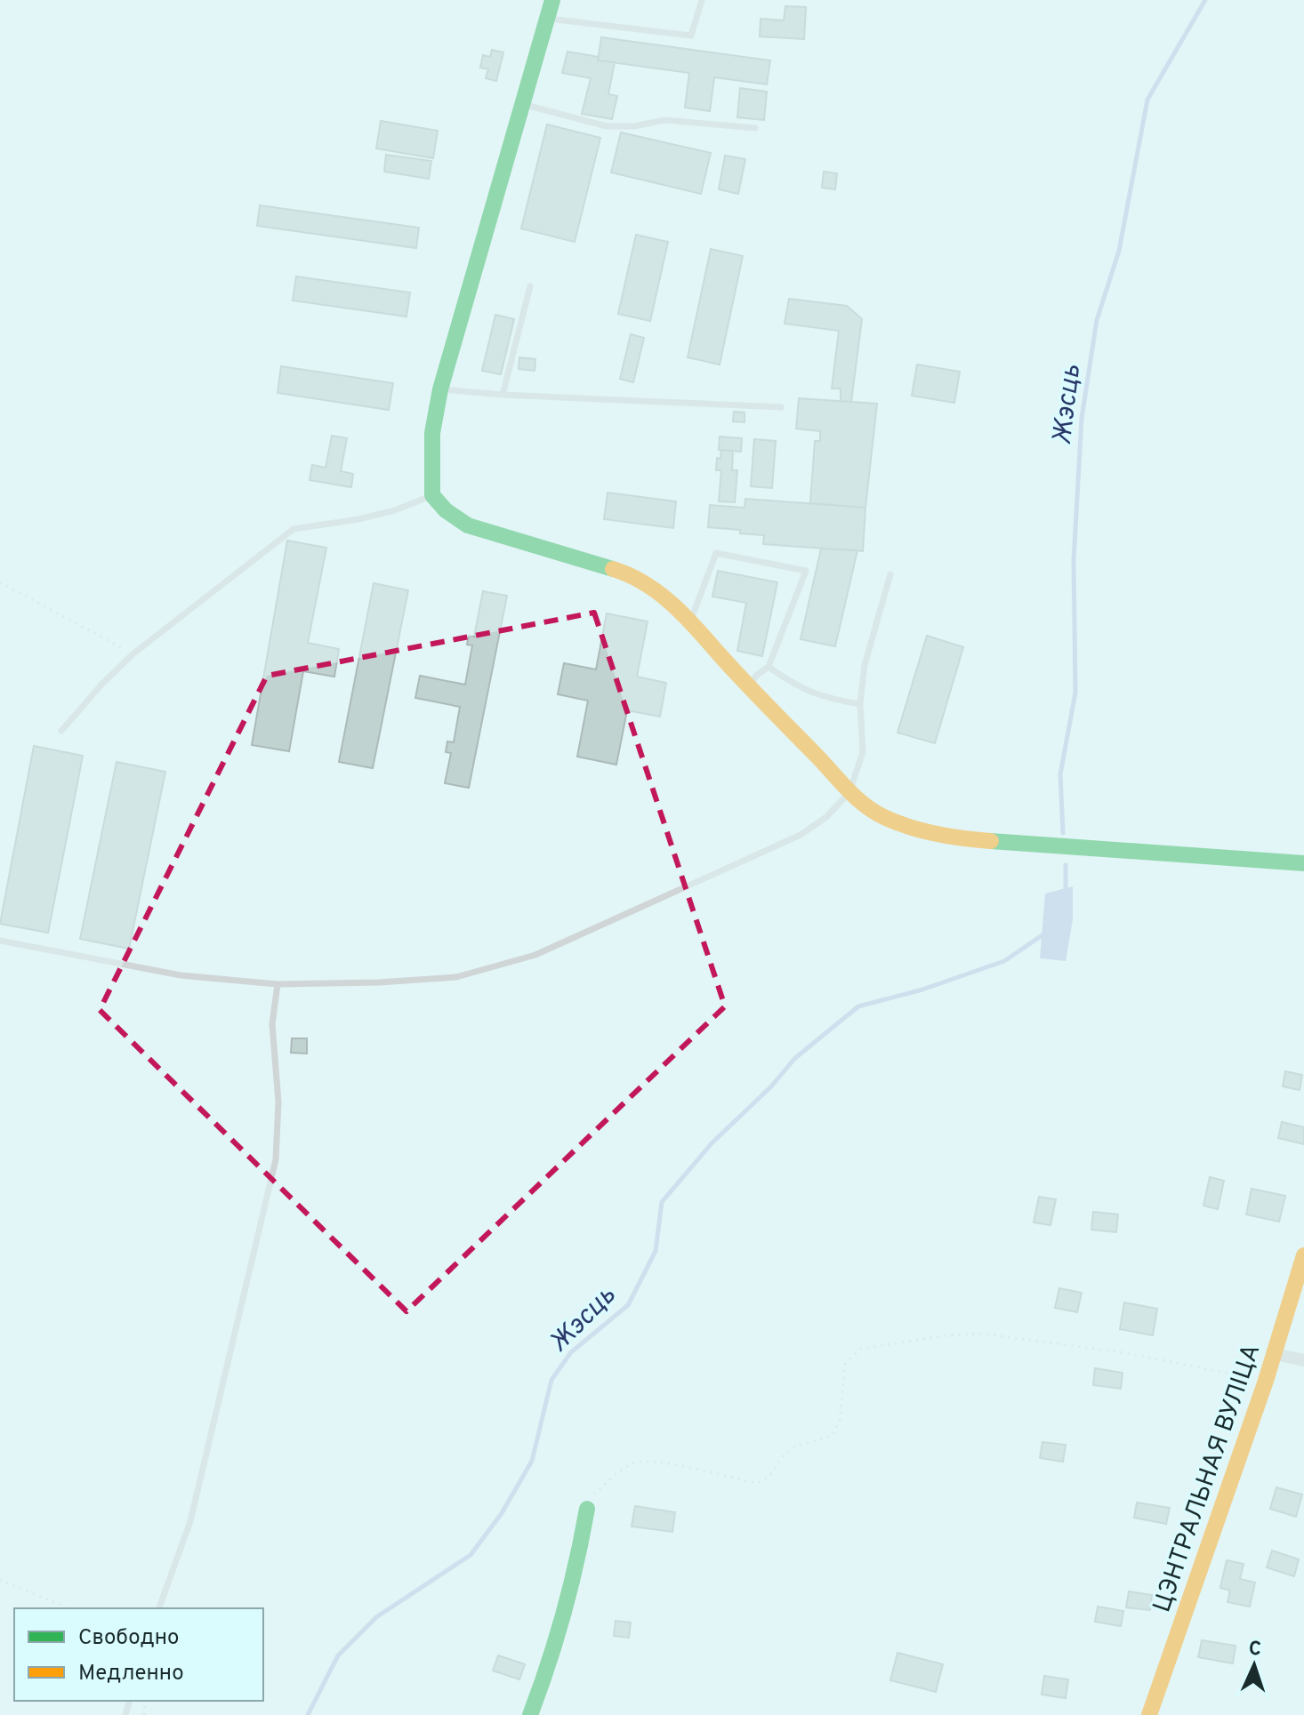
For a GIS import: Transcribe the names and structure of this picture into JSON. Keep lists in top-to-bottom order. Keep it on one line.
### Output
{"streets":{"street":["ЦЭНТРАЛЬНАЯ ВУЛІЦА"]},"water":["Жэсць"],"legend":["Свободно","Медленно"],"north":"top"}
